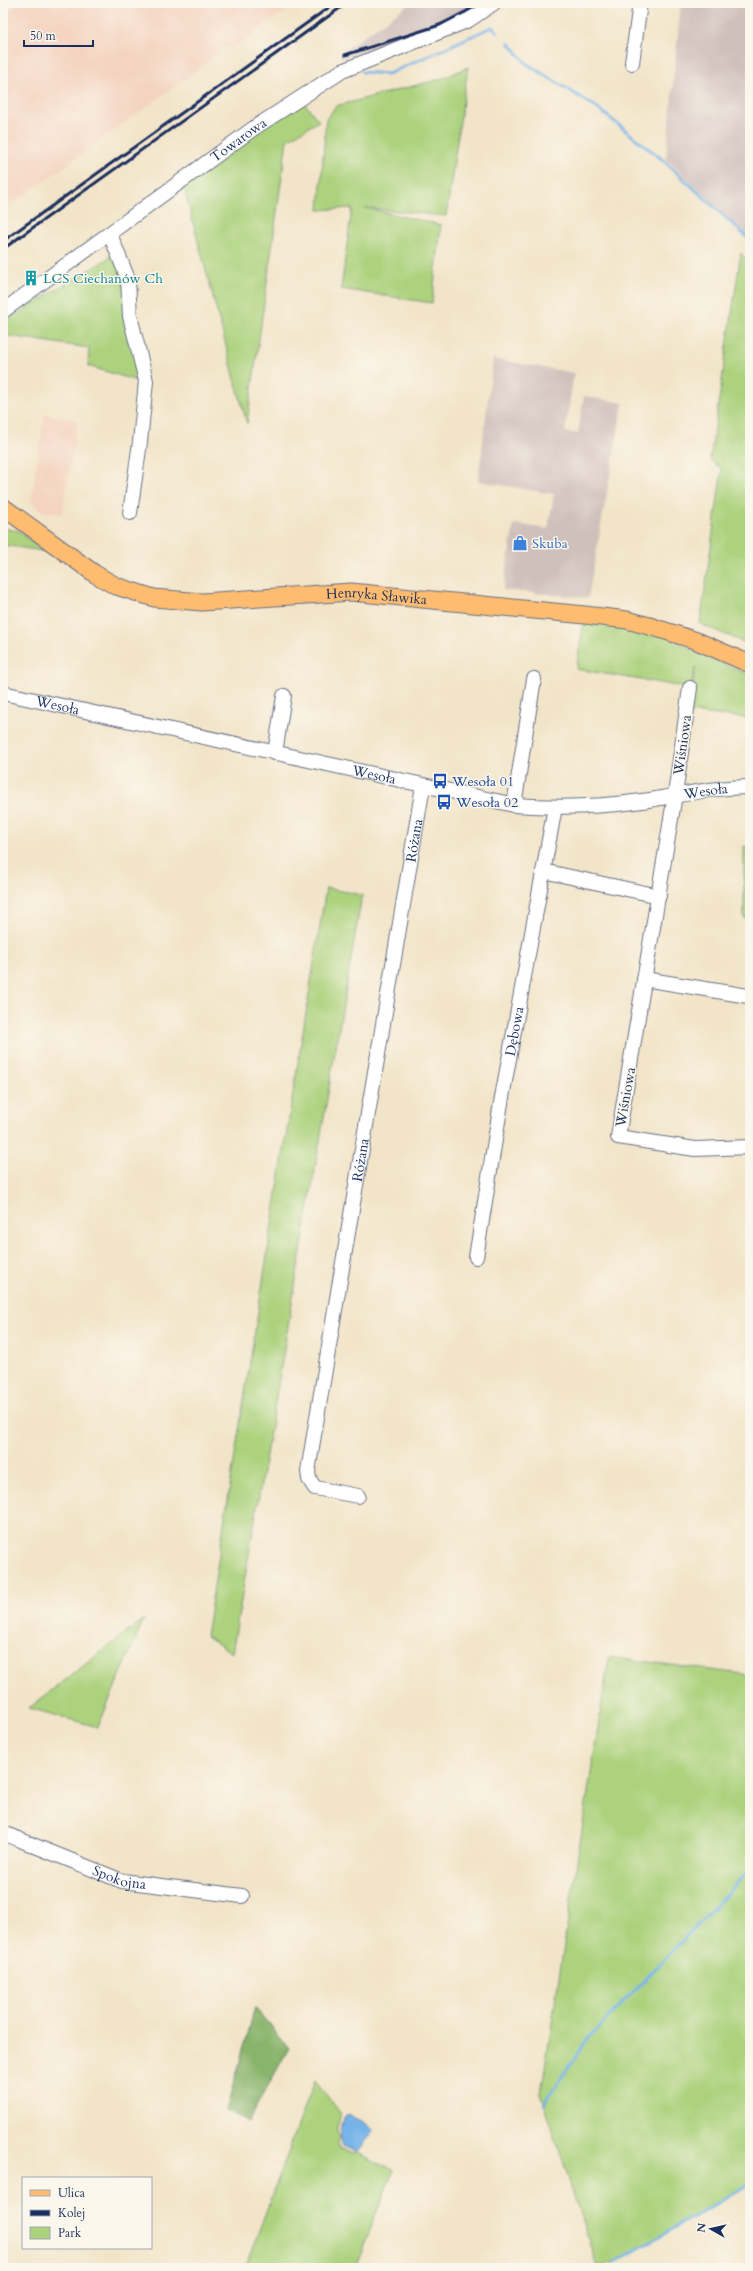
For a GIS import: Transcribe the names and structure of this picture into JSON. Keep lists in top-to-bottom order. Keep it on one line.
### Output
{"streets":{"main road":["Henryka Sławika"],"street":["Towarowa","Wesoła","Wiśniowa","Różana","Dębowa","Spokojna"]},"crossings":[["Wesoła","Wiśniowa"],["Wesoła","Różana"],["Wesoła","Dębowa"]],"places":{"building":["LCS Ciechanów Ch"],"shop":["Skuba"],"bus stop":["Wesoła 01","Wesoła 02"]},"legend":["Ulica","Kolej","Park"],"scale_bar":"50 m","north":"left"}
